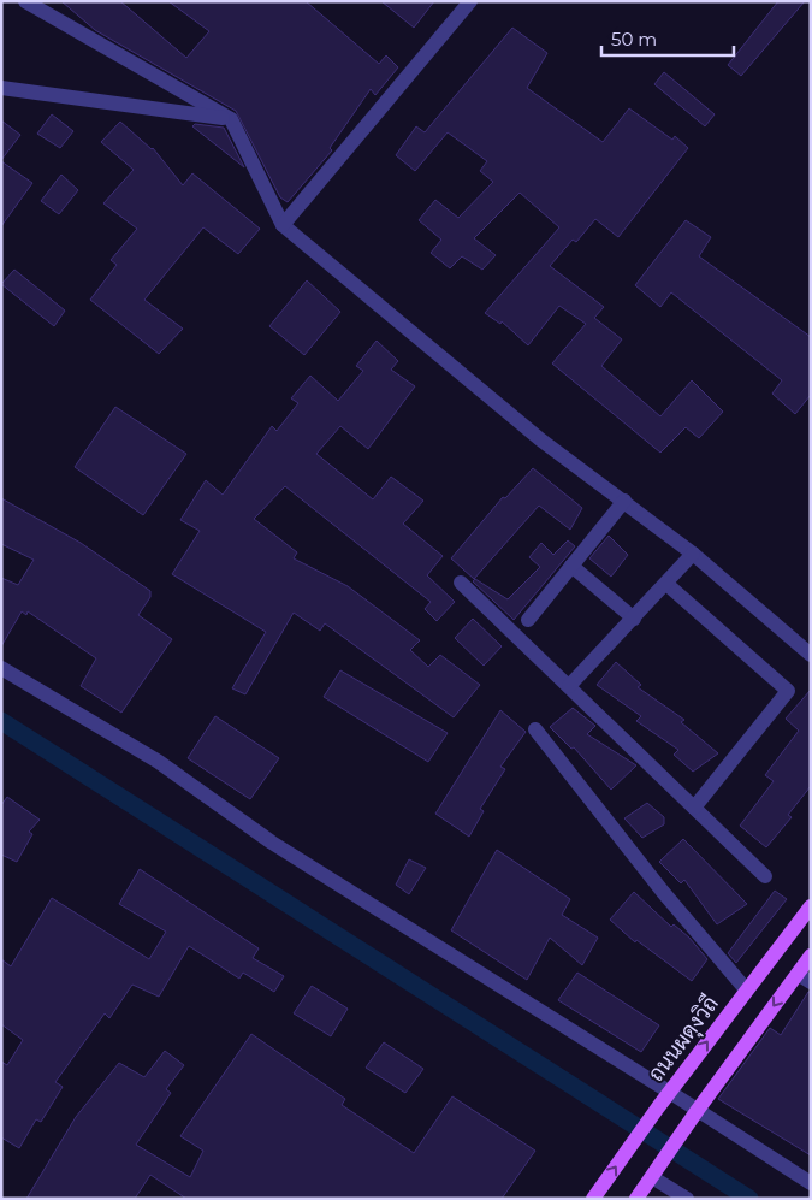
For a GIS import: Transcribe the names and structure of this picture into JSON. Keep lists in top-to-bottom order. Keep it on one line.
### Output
{"streets":{"main road":["ถนนผดุงวิถี"]},"scale_bar":"50 m"}
